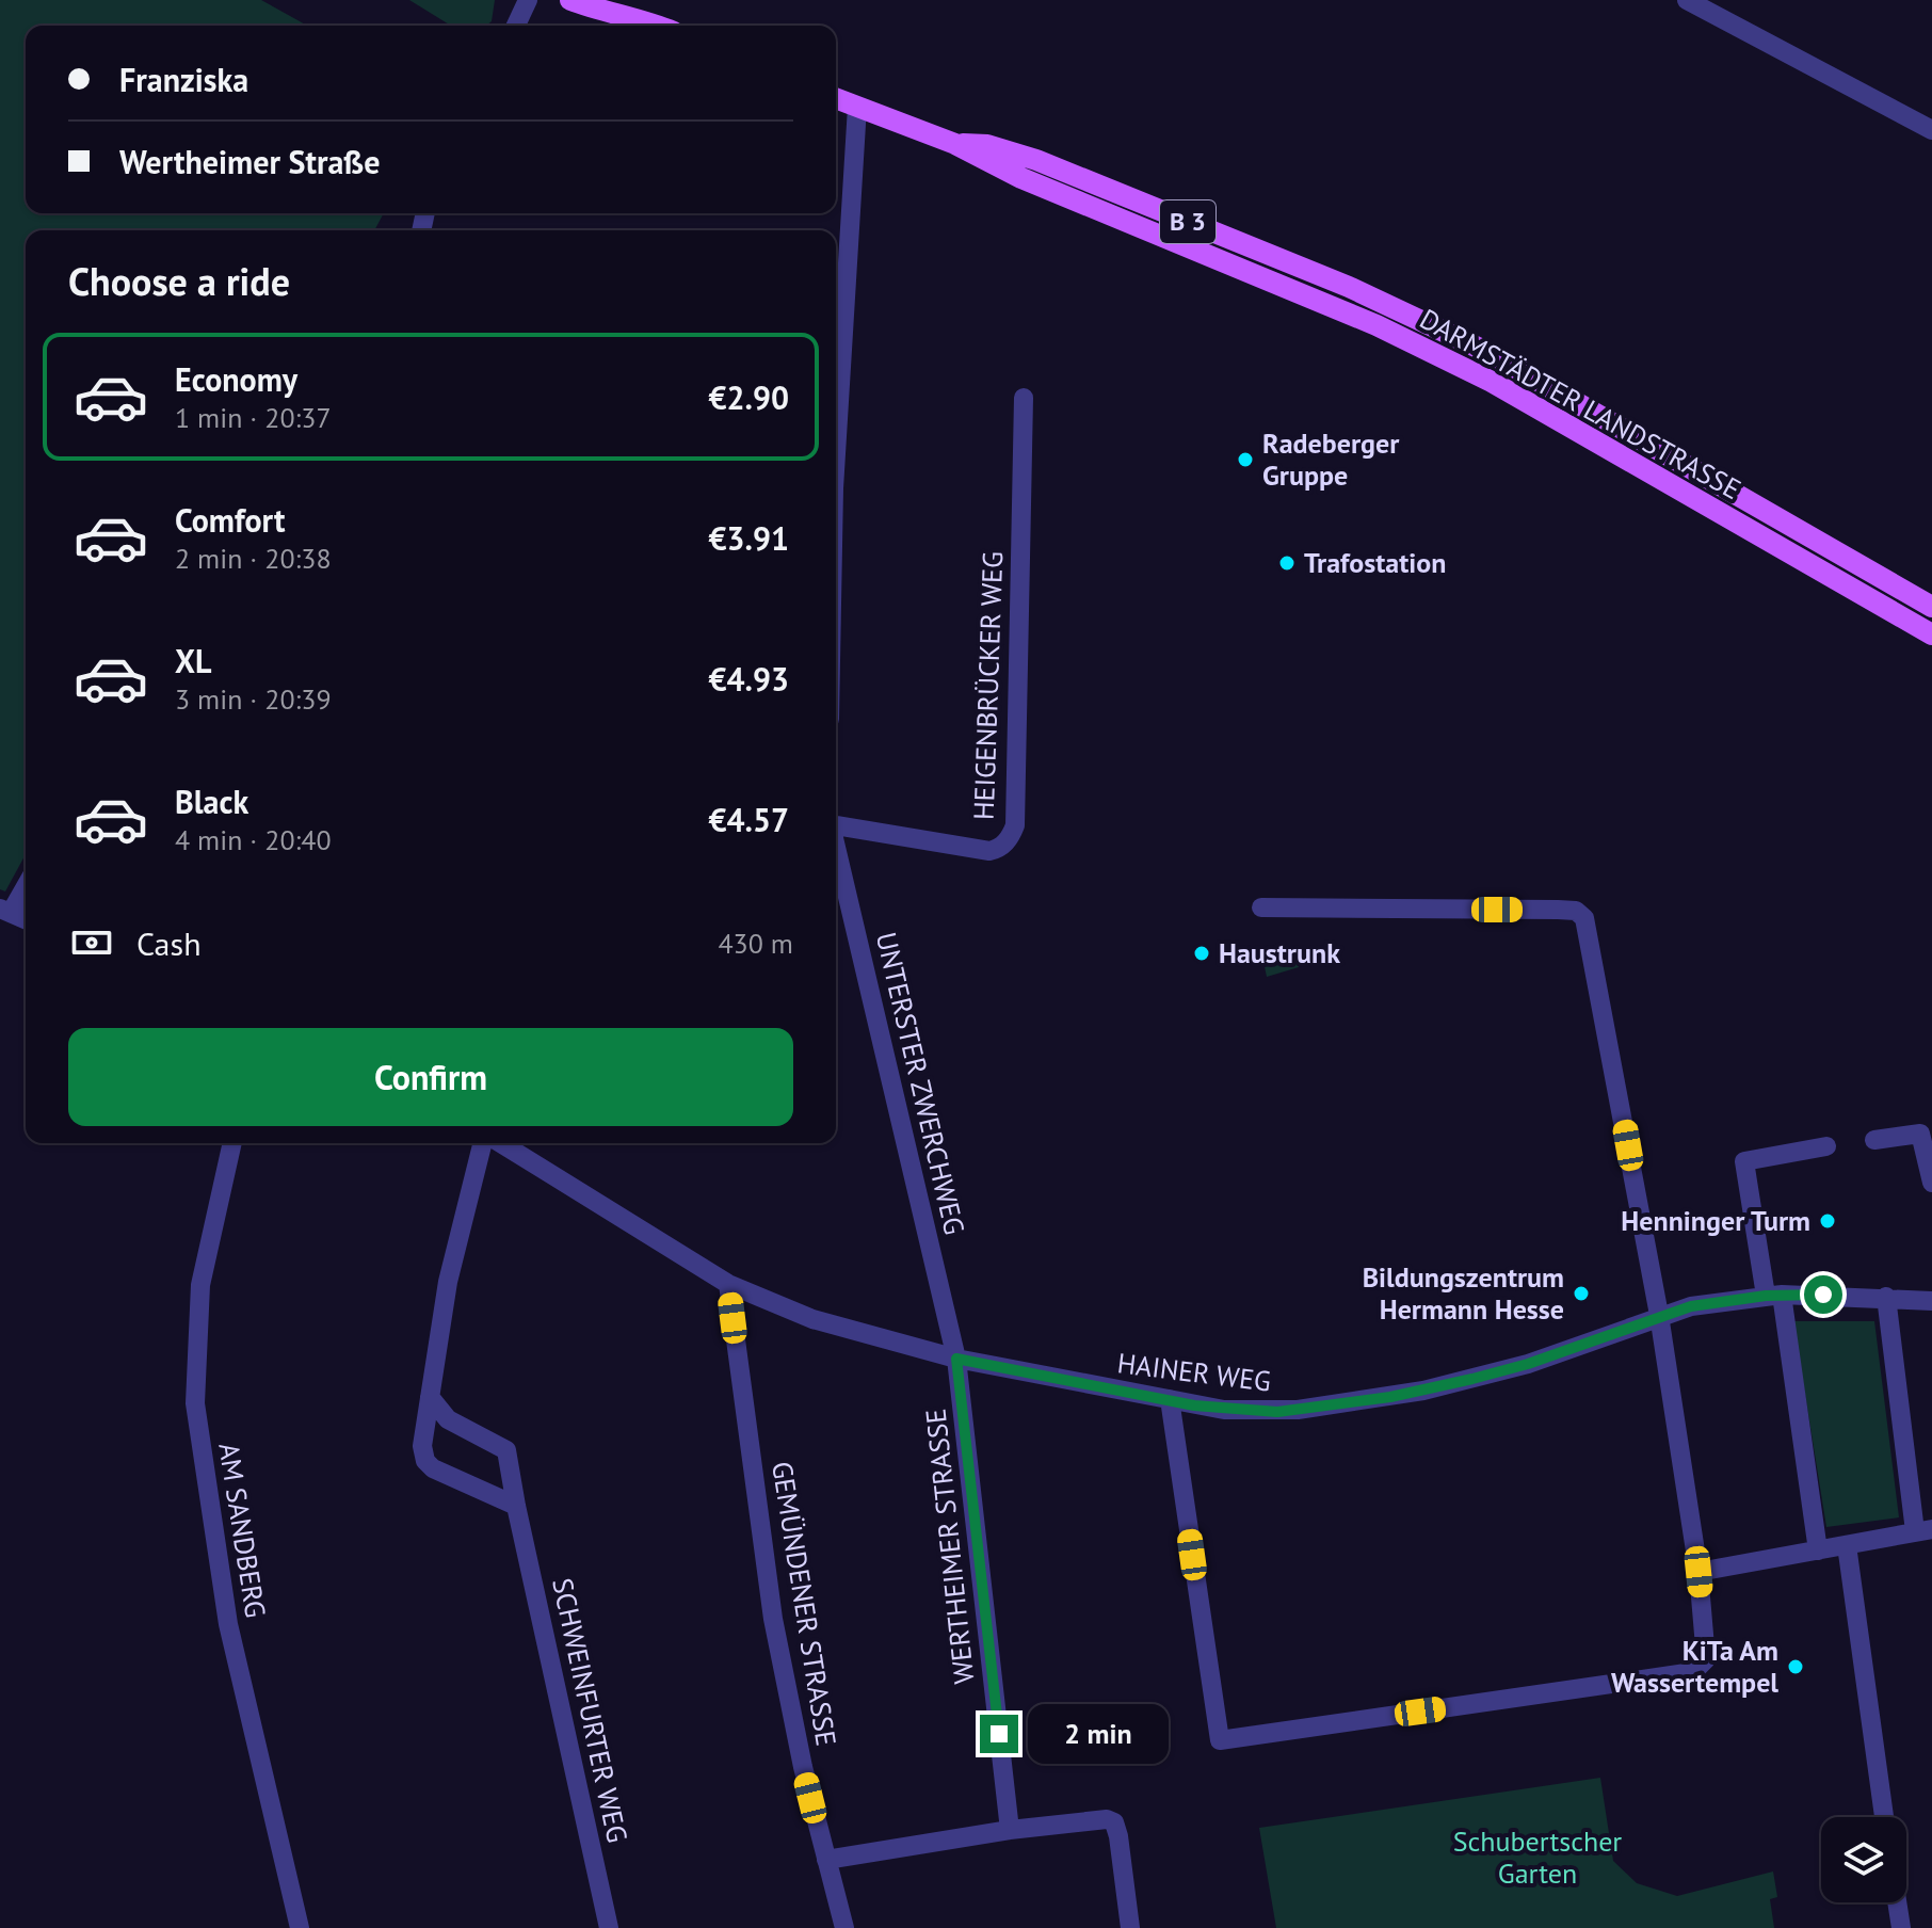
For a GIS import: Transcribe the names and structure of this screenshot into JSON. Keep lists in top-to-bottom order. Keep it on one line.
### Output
{"streets":{"main road":["B 3","DARMSTÄDTER LANDSTRASSE"],"street":["HEIGENBRÜCKER WEG","UNTERSTER ZWERCHWEG","HAINER WEG","AM SANDBERG","WERTHEIMER STRASSE","GEMÜNDENER STRASSE","SCHWEINFURTER WEG"]},"crossings":[["UNTERSTER ZWERCHWEG","HAINER WEG"],["UNTERSTER ZWERCHWEG","WERTHEIMER STRASSE"],["HAINER WEG","WERTHEIMER STRASSE"],["HAINER WEG","GEMÜNDENER STRASSE"]],"parks":["Schubertscher Garten"],"places":["Radeberger Gruppe","Trafostation","Haustrunk","Henninger Turm","Bildungszentrum Hermann Hesse","KiTa Am Wassertempel"],"page":{"banner":["Franziska","Wertheimer Straße"],"heading":"Choose a ride","list":[{"name":"Economy","note":"1 min · 20:37","value":"€2.90"},{"name":"Comfort","note":"2 min · 20:38","value":"€3.91"},{"name":"XL","note":"3 min · 20:39","value":"€4.93"},{"name":"Black","note":"4 min · 20:40","value":"€4.57"}],"pay":["Cash","430 m"],"buttons":"Confirm","bubble":"2 min"}}
